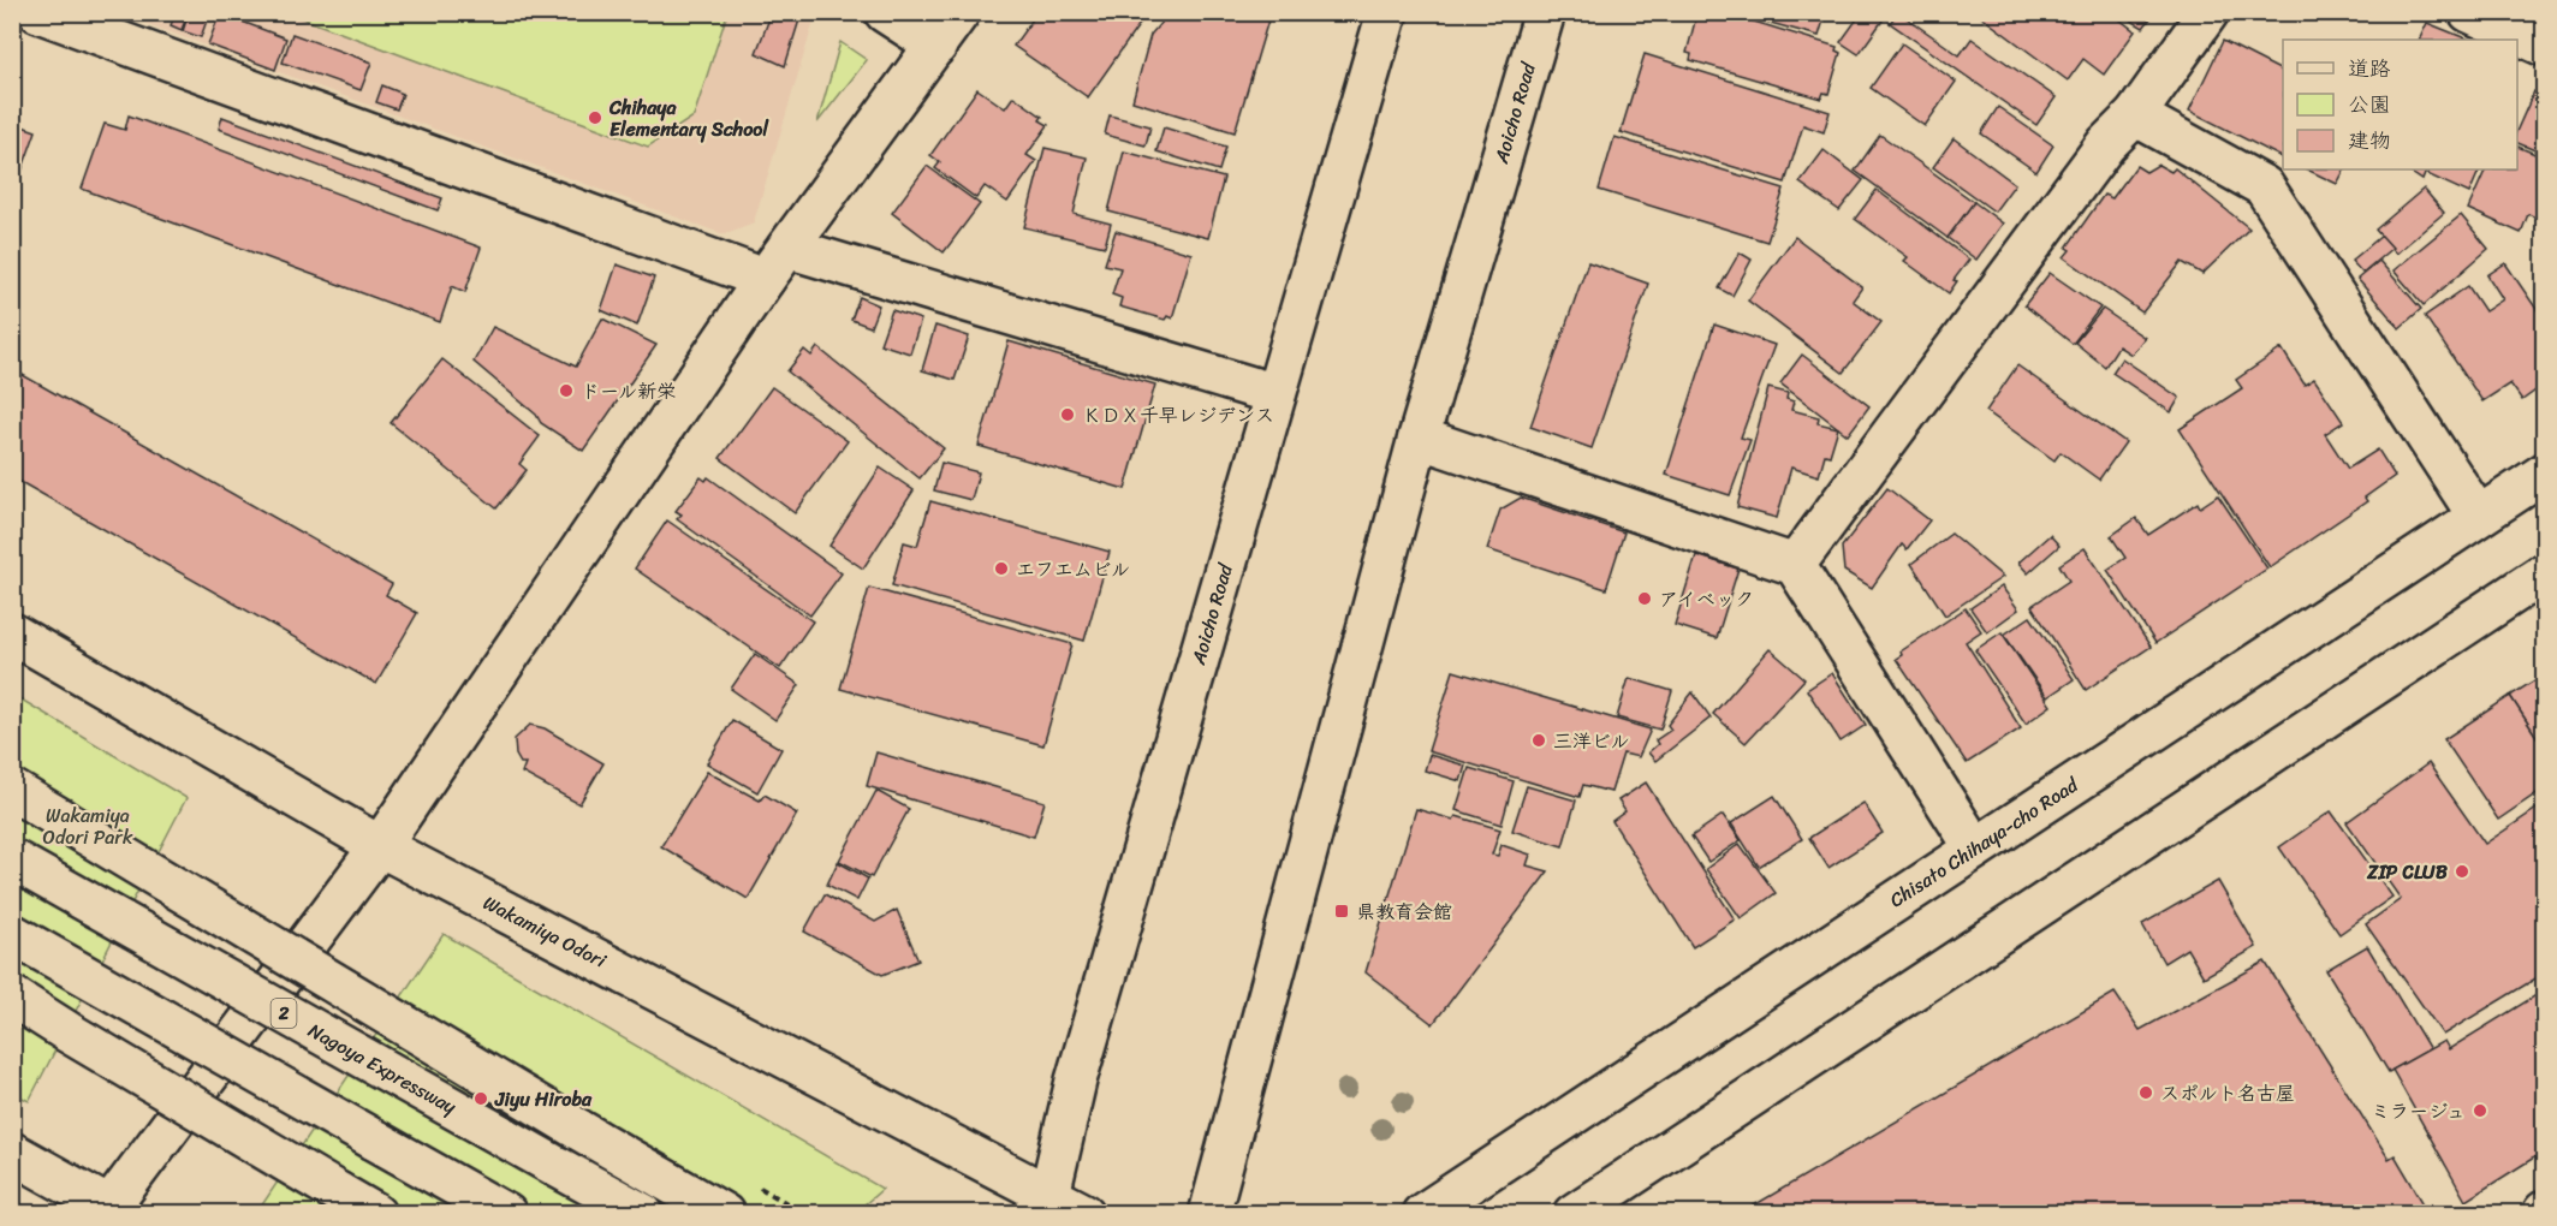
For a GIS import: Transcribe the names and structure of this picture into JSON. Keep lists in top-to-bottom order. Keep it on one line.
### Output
{"streets":{"main road":["Aoicho Road","Chisato Chihaya-cho Road","Wakamiya Odori","2","Nagoya Expressway"]},"crossings":[["Aoicho Road","Wakamiya Odori"]],"parks":["Wakamiya Odori Park"],"places":{"other":["Chihaya Elementary School","ドール新栄","ＫＤＸ千早レジデンス","エフエムビル","アイベック","三洋ビル","ZIP CLUB","スポルト名古屋","Jiyu Hiroba","ミラージュ"],"transit":["県教育会館"]},"legend":["道路","公園","建物"]}
